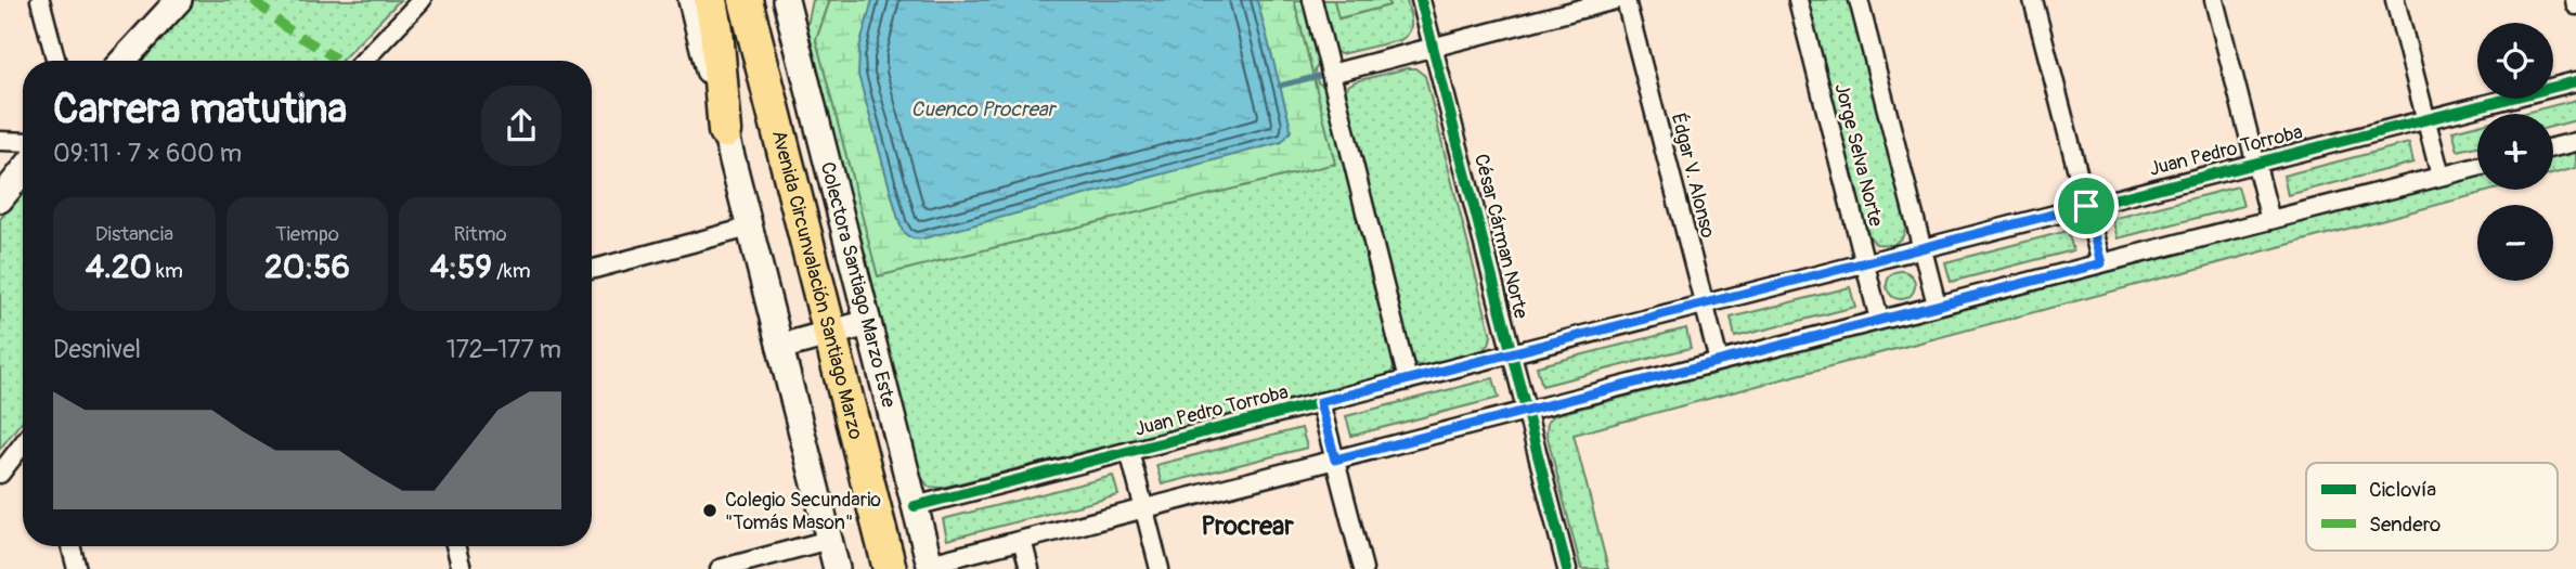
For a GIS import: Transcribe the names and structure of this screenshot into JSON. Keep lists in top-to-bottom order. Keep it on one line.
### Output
{"streets":{"highway":["Avenida Circunvalación Santiago Marzo"],"street":["Juan Pedro Torroba","Jorge Selva Norte","Édgar V. Alonso","César Cárman Norte","Colectora Santiago Marzo Este"]},"crossings":[["Juan Pedro Torroba","Jorge Selva Norte"],["Juan Pedro Torroba","Édgar V. Alonso"],["Juan Pedro Torroba","César Cárman Norte"],["Juan Pedro Torroba","Colectora Santiago Marzo Este"]],"districts":["Procrear"],"water":["Cuenco Procrear"],"places":["Colegio Secundario \"Tomás Mason\""],"legend":["Ciclovía","Sendero"],"page":{"map_buttons":["+","−"],"heading":["Carrera matutina","09:11 · 7 × 600 m"],"stats":[["Distancia","4.20 km"],["Tiempo","20:56"],["Ritmo","4:59 /km"]],"chart":["Desnivel","172–177 m"]}}
